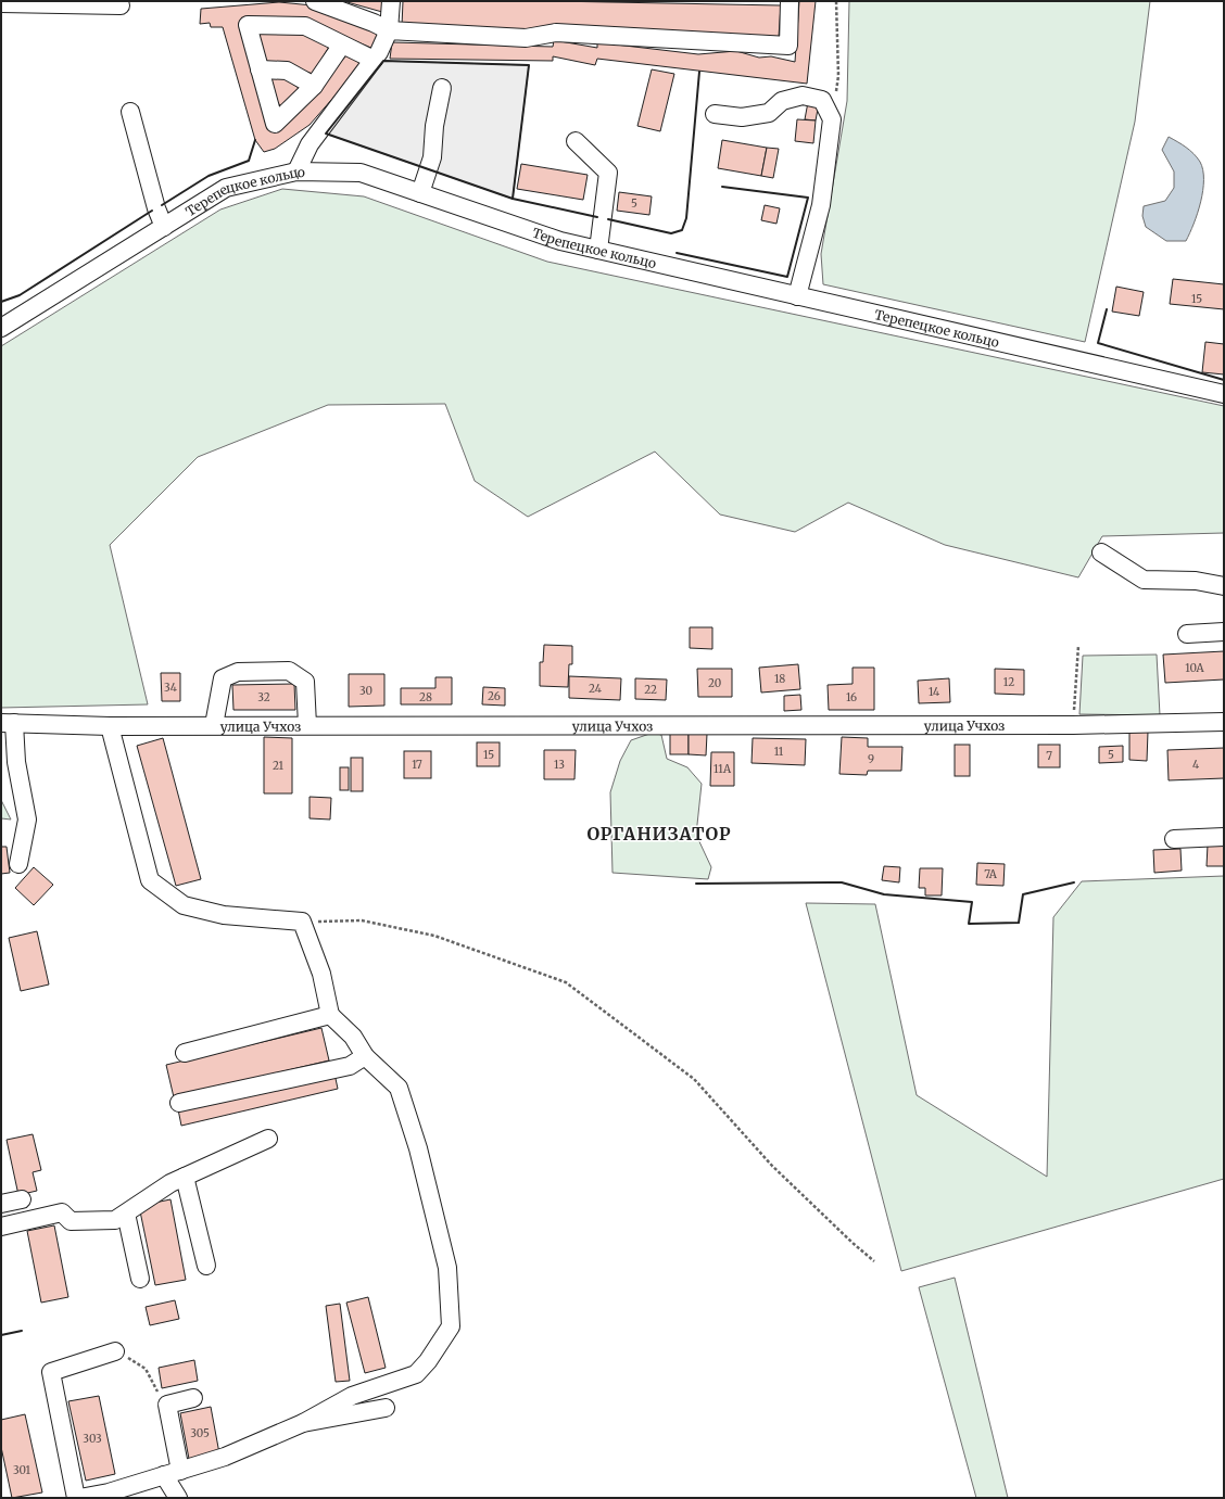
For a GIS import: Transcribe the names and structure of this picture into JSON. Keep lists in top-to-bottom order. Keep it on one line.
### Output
{"streets":{"street":["Терепецкое кольцо","улица Учхоз"]},"districts":["ОРГАНИЗАТОР"],"house_numbers":["5","15","10А","18","12","20","34","24","22","30","14","26","32","28","16","11","15","5","7","9","17","13","4","21","11А","7А","305","303","301"]}
